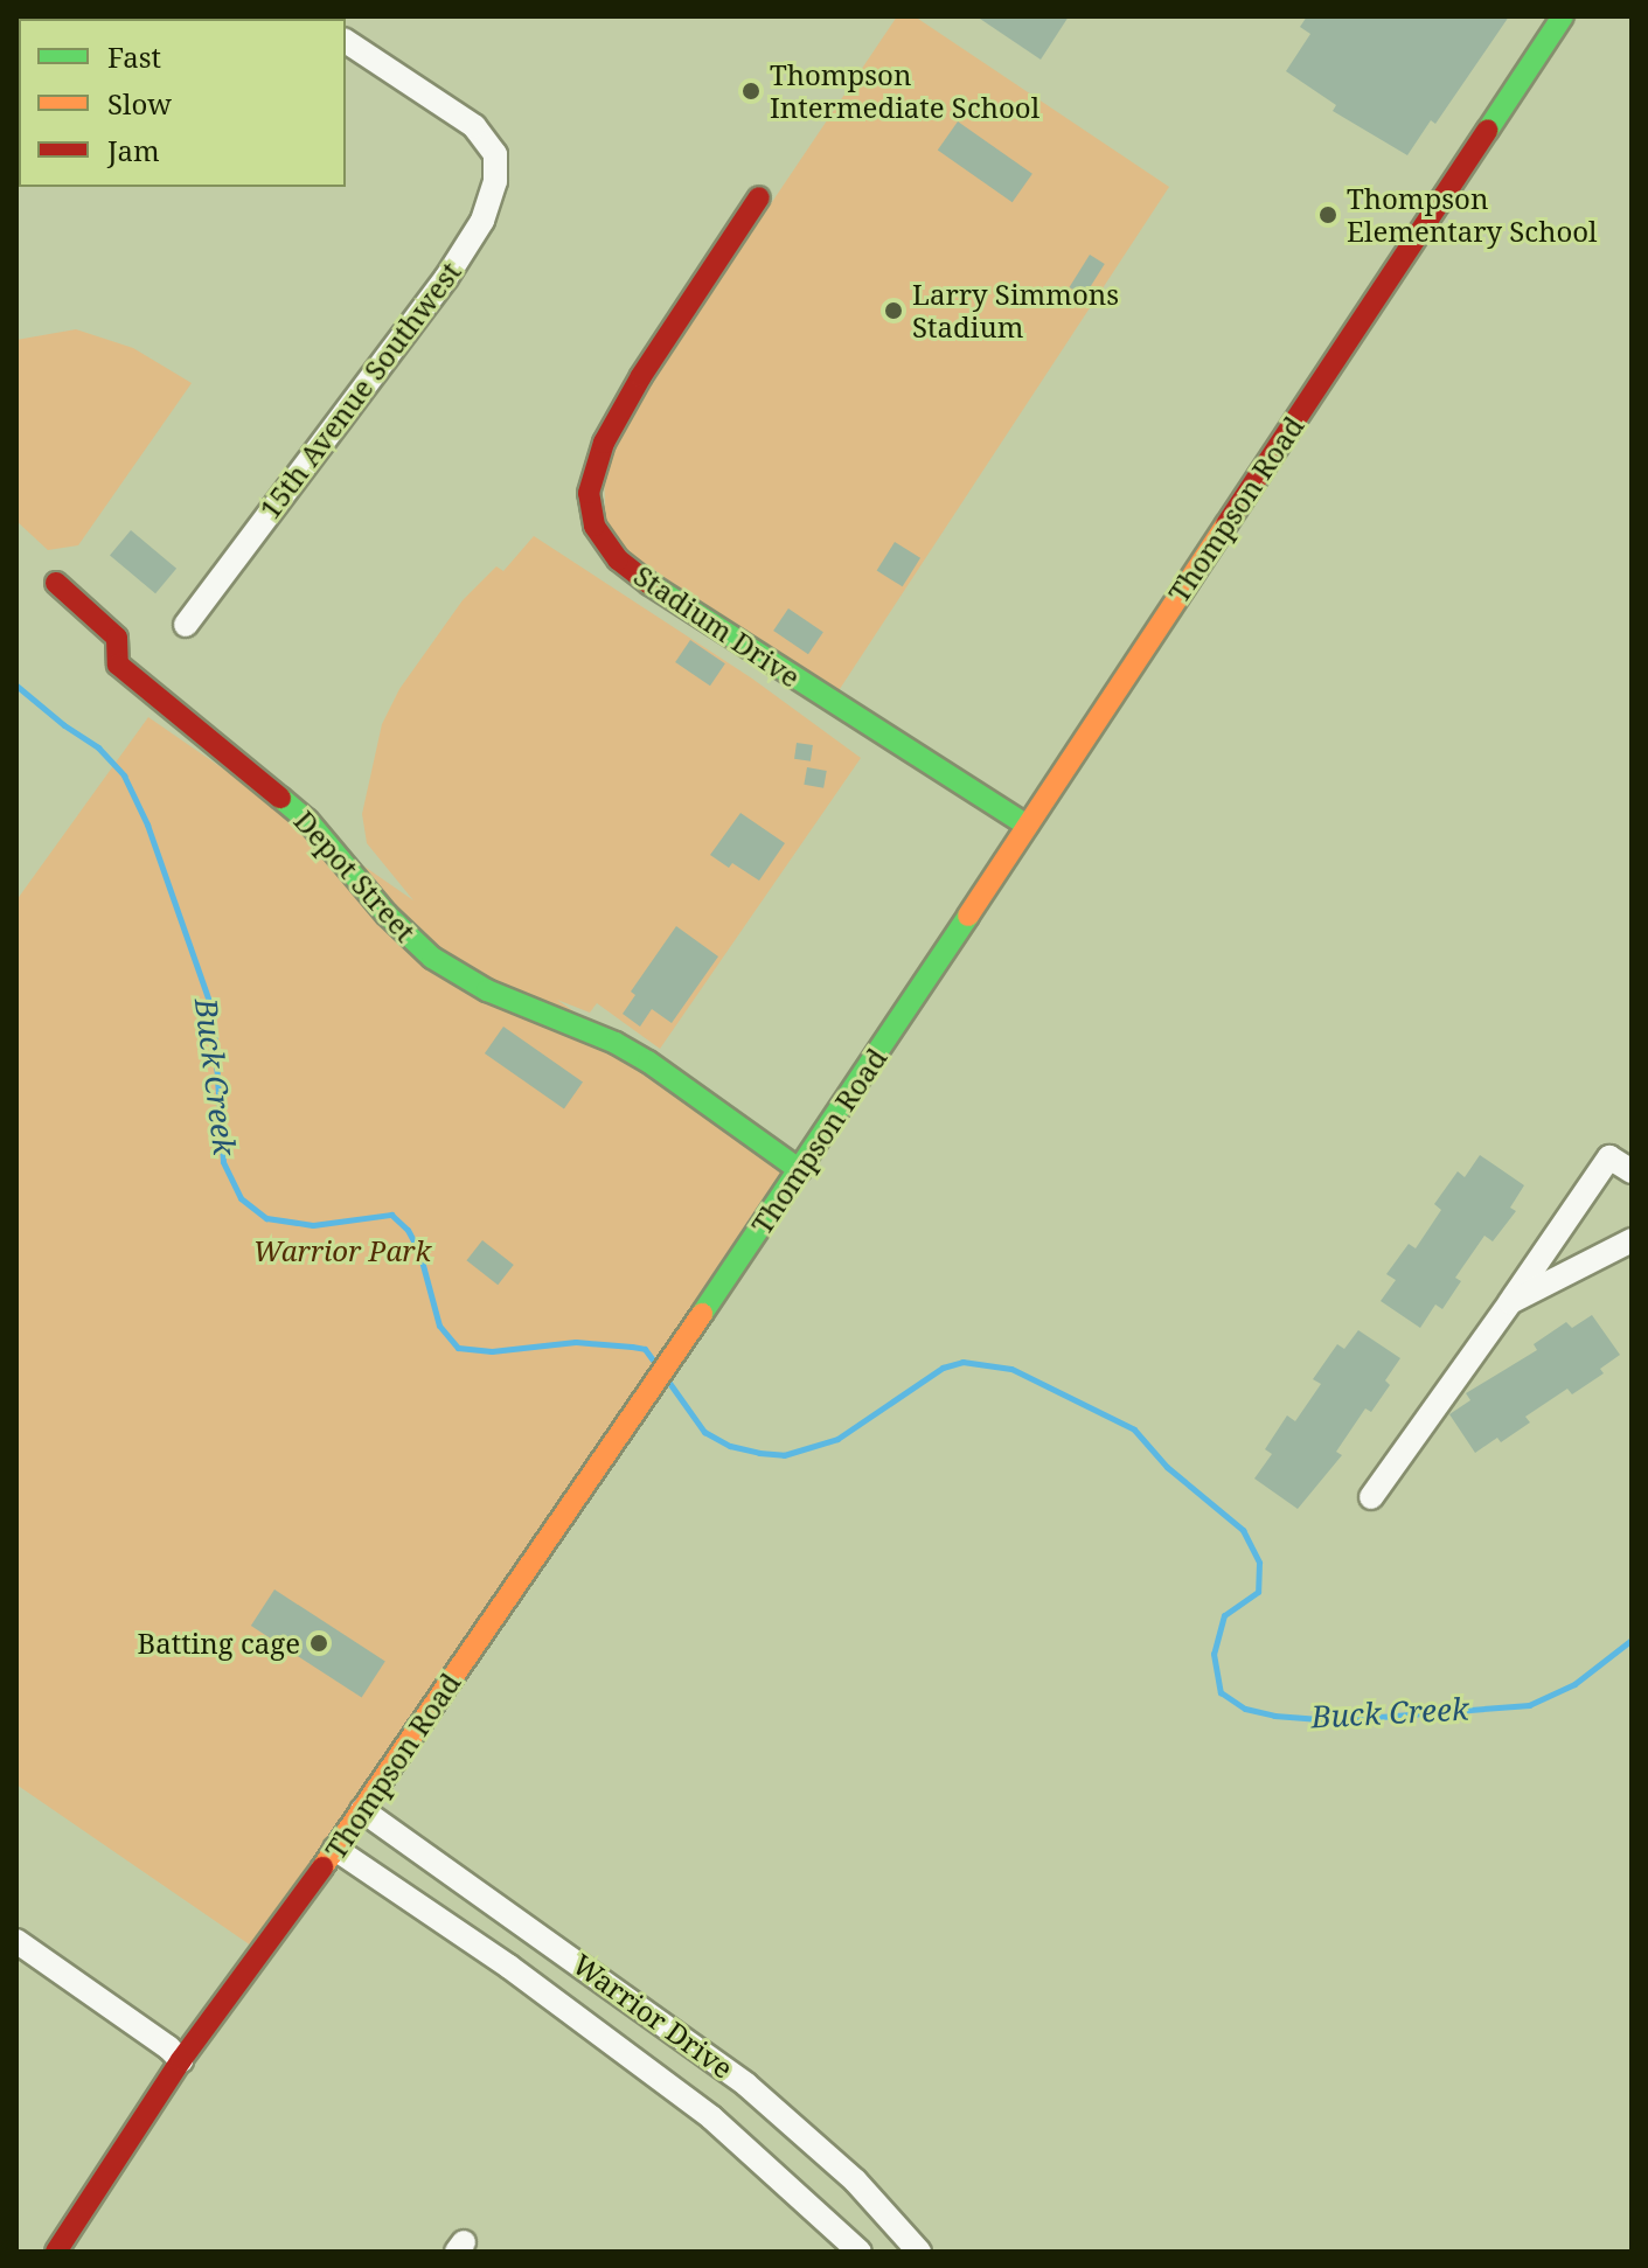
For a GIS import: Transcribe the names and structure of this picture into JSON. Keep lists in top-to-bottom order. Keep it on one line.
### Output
{"streets":{"street":["15th Avenue Southwest","Thompson Road","Stadium Drive","Depot Street","Warrior Drive"]},"crossings":[["Thompson Road","Stadium Drive"],["Thompson Road","Depot Street"],["Thompson Road","Warrior Drive"]],"water":["Buck Creek"],"parks":["Warrior Park"],"places":["Thompson Intermediate School","Thompson Elementary School","Larry Simmons Stadium","Batting cage"],"legend":["Fast","Slow","Jam"]}
